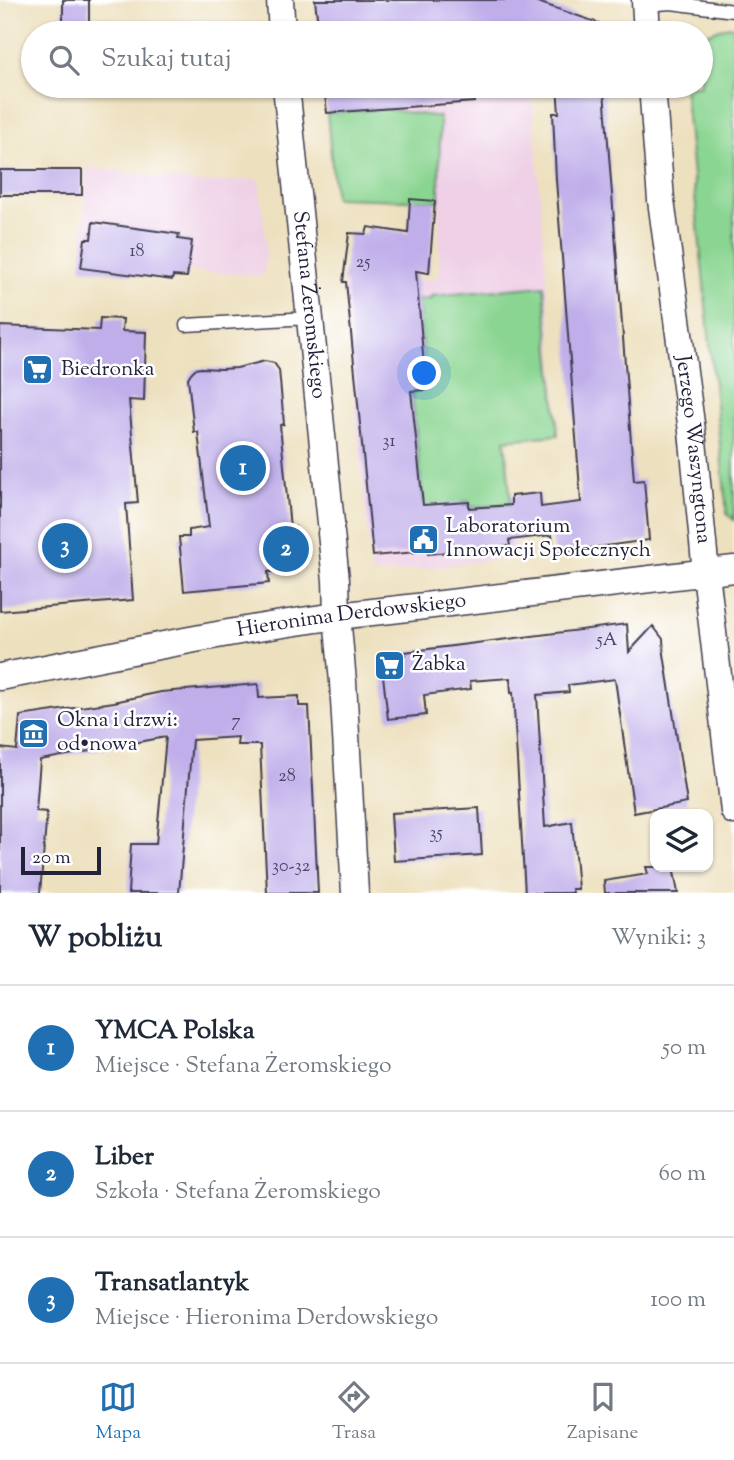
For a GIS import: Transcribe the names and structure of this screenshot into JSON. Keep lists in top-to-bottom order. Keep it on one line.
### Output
{"streets":{"street":["Stefana Żeromskiego","Jerzego Waszyngtona","Hieronima Derdowskiego"]},"crossings":[["Stefana Żeromskiego","Hieronima Derdowskiego"],["Jerzego Waszyngtona","Hieronima Derdowskiego"]],"places":{"supermarket":["Biedronka","Żabka"],"public building":["Laboratorium Innowacji Społecznych"],"museum":["Okna i drzwi: od•nowa"]},"house_numbers":["18","25","31","5A","7","28","35","30-32"],"scale_bar":"20 m","page":{"search":"Szukaj tutaj","pins":["1","3","2"],"scale":"20 m","heading":["W pobliżu","Wyniki: 3"],"list":[{"mark":"1","name":"YMCA Polska","note":"Miejsce · Stefana Żeromskiego","value":"50 m"},{"mark":"2","name":"Liber","note":"Szkoła · Stefana Żeromskiego","value":"60 m"},{"mark":"3","name":"Transatlantyk","note":"Miejsce · Hieronima Derdowskiego","value":"100 m"}],"nav":["Mapa","Trasa","Zapisane"]}}
